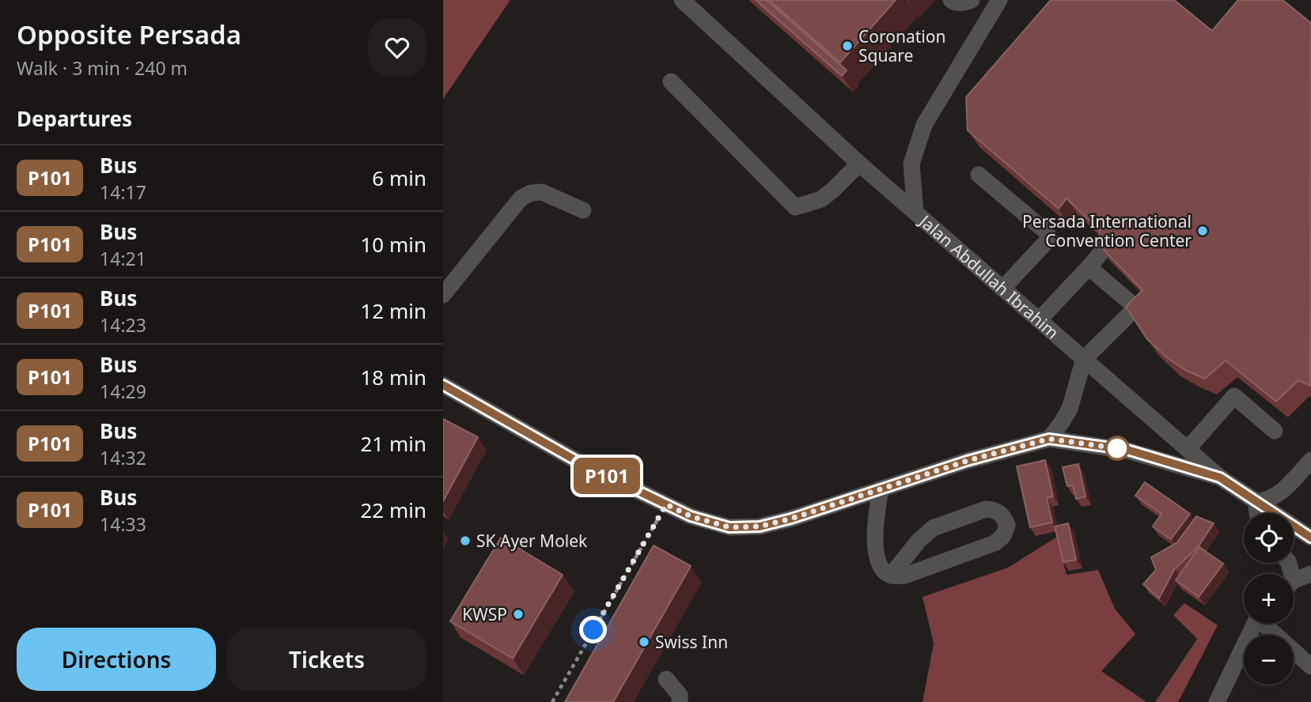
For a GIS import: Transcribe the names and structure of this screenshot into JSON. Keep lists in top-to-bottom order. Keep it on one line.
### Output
{"streets":{"street":["Jalan Abdullah Ibrahim"]},"places":["Coronation Square","Persada International Convention Center","SK Ayer Molek","KWSP","Swiss Inn"],"lines":["bus line P101"],"page":{"heading":[["Opposite Persada","Walk · 3 min · 240 m"],"Departures"],"on_map":"P101","list":[{"mark":"P101","name":"Bus","note":"14:17","value":"6 min"},{"mark":"P101","name":"Bus","note":"14:21","value":"10 min"},{"mark":"P101","name":"Bus","note":"14:23","value":"12 min"},{"mark":"P101","name":"Bus","note":"14:29","value":"18 min"},{"mark":"P101","name":"Bus","note":"14:32","value":"21 min"},{"mark":"P101","name":"Bus","note":"14:33","value":"22 min"}],"map_buttons":["+","−"],"buttons":["Directions","Tickets"]}}
